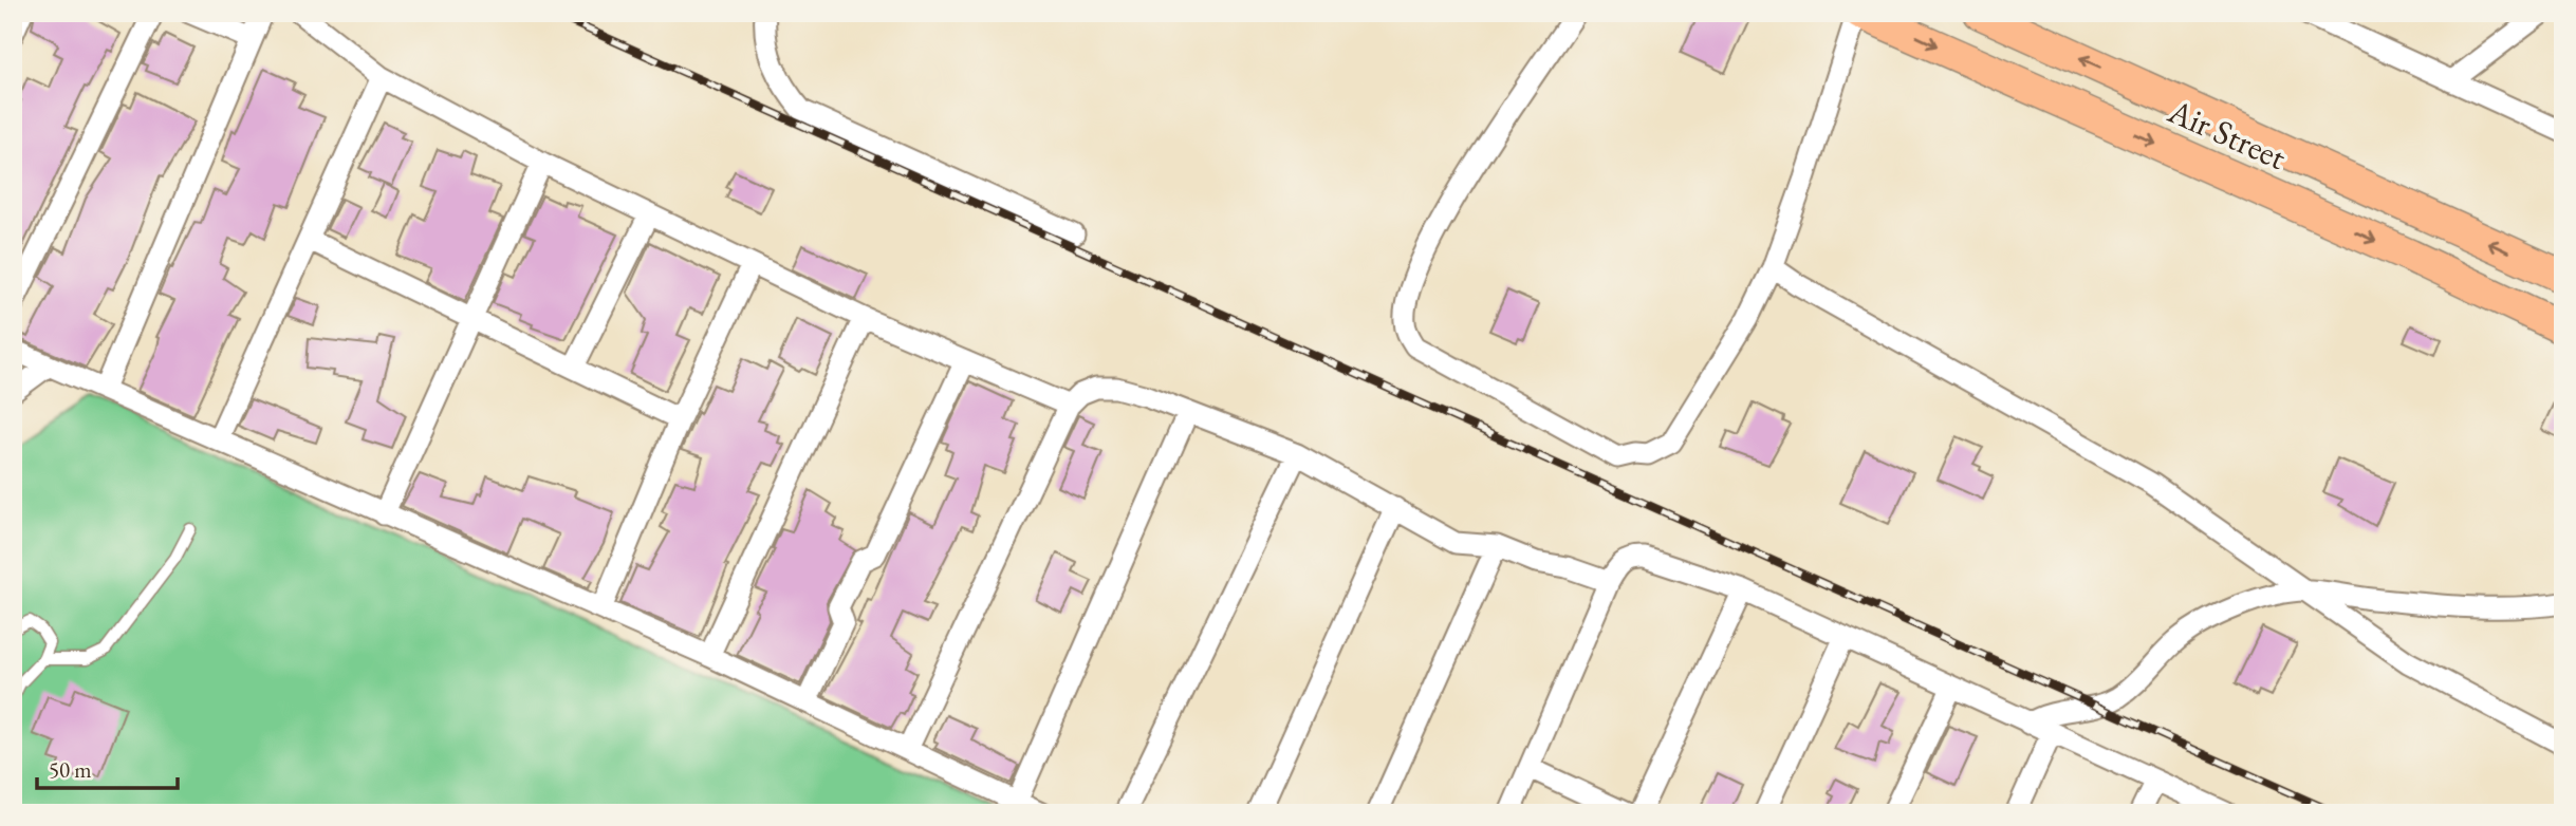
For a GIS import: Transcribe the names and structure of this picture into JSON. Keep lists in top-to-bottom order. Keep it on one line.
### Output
{"streets":{"main road":["Air Street"]},"scale_bar":"50 m"}
